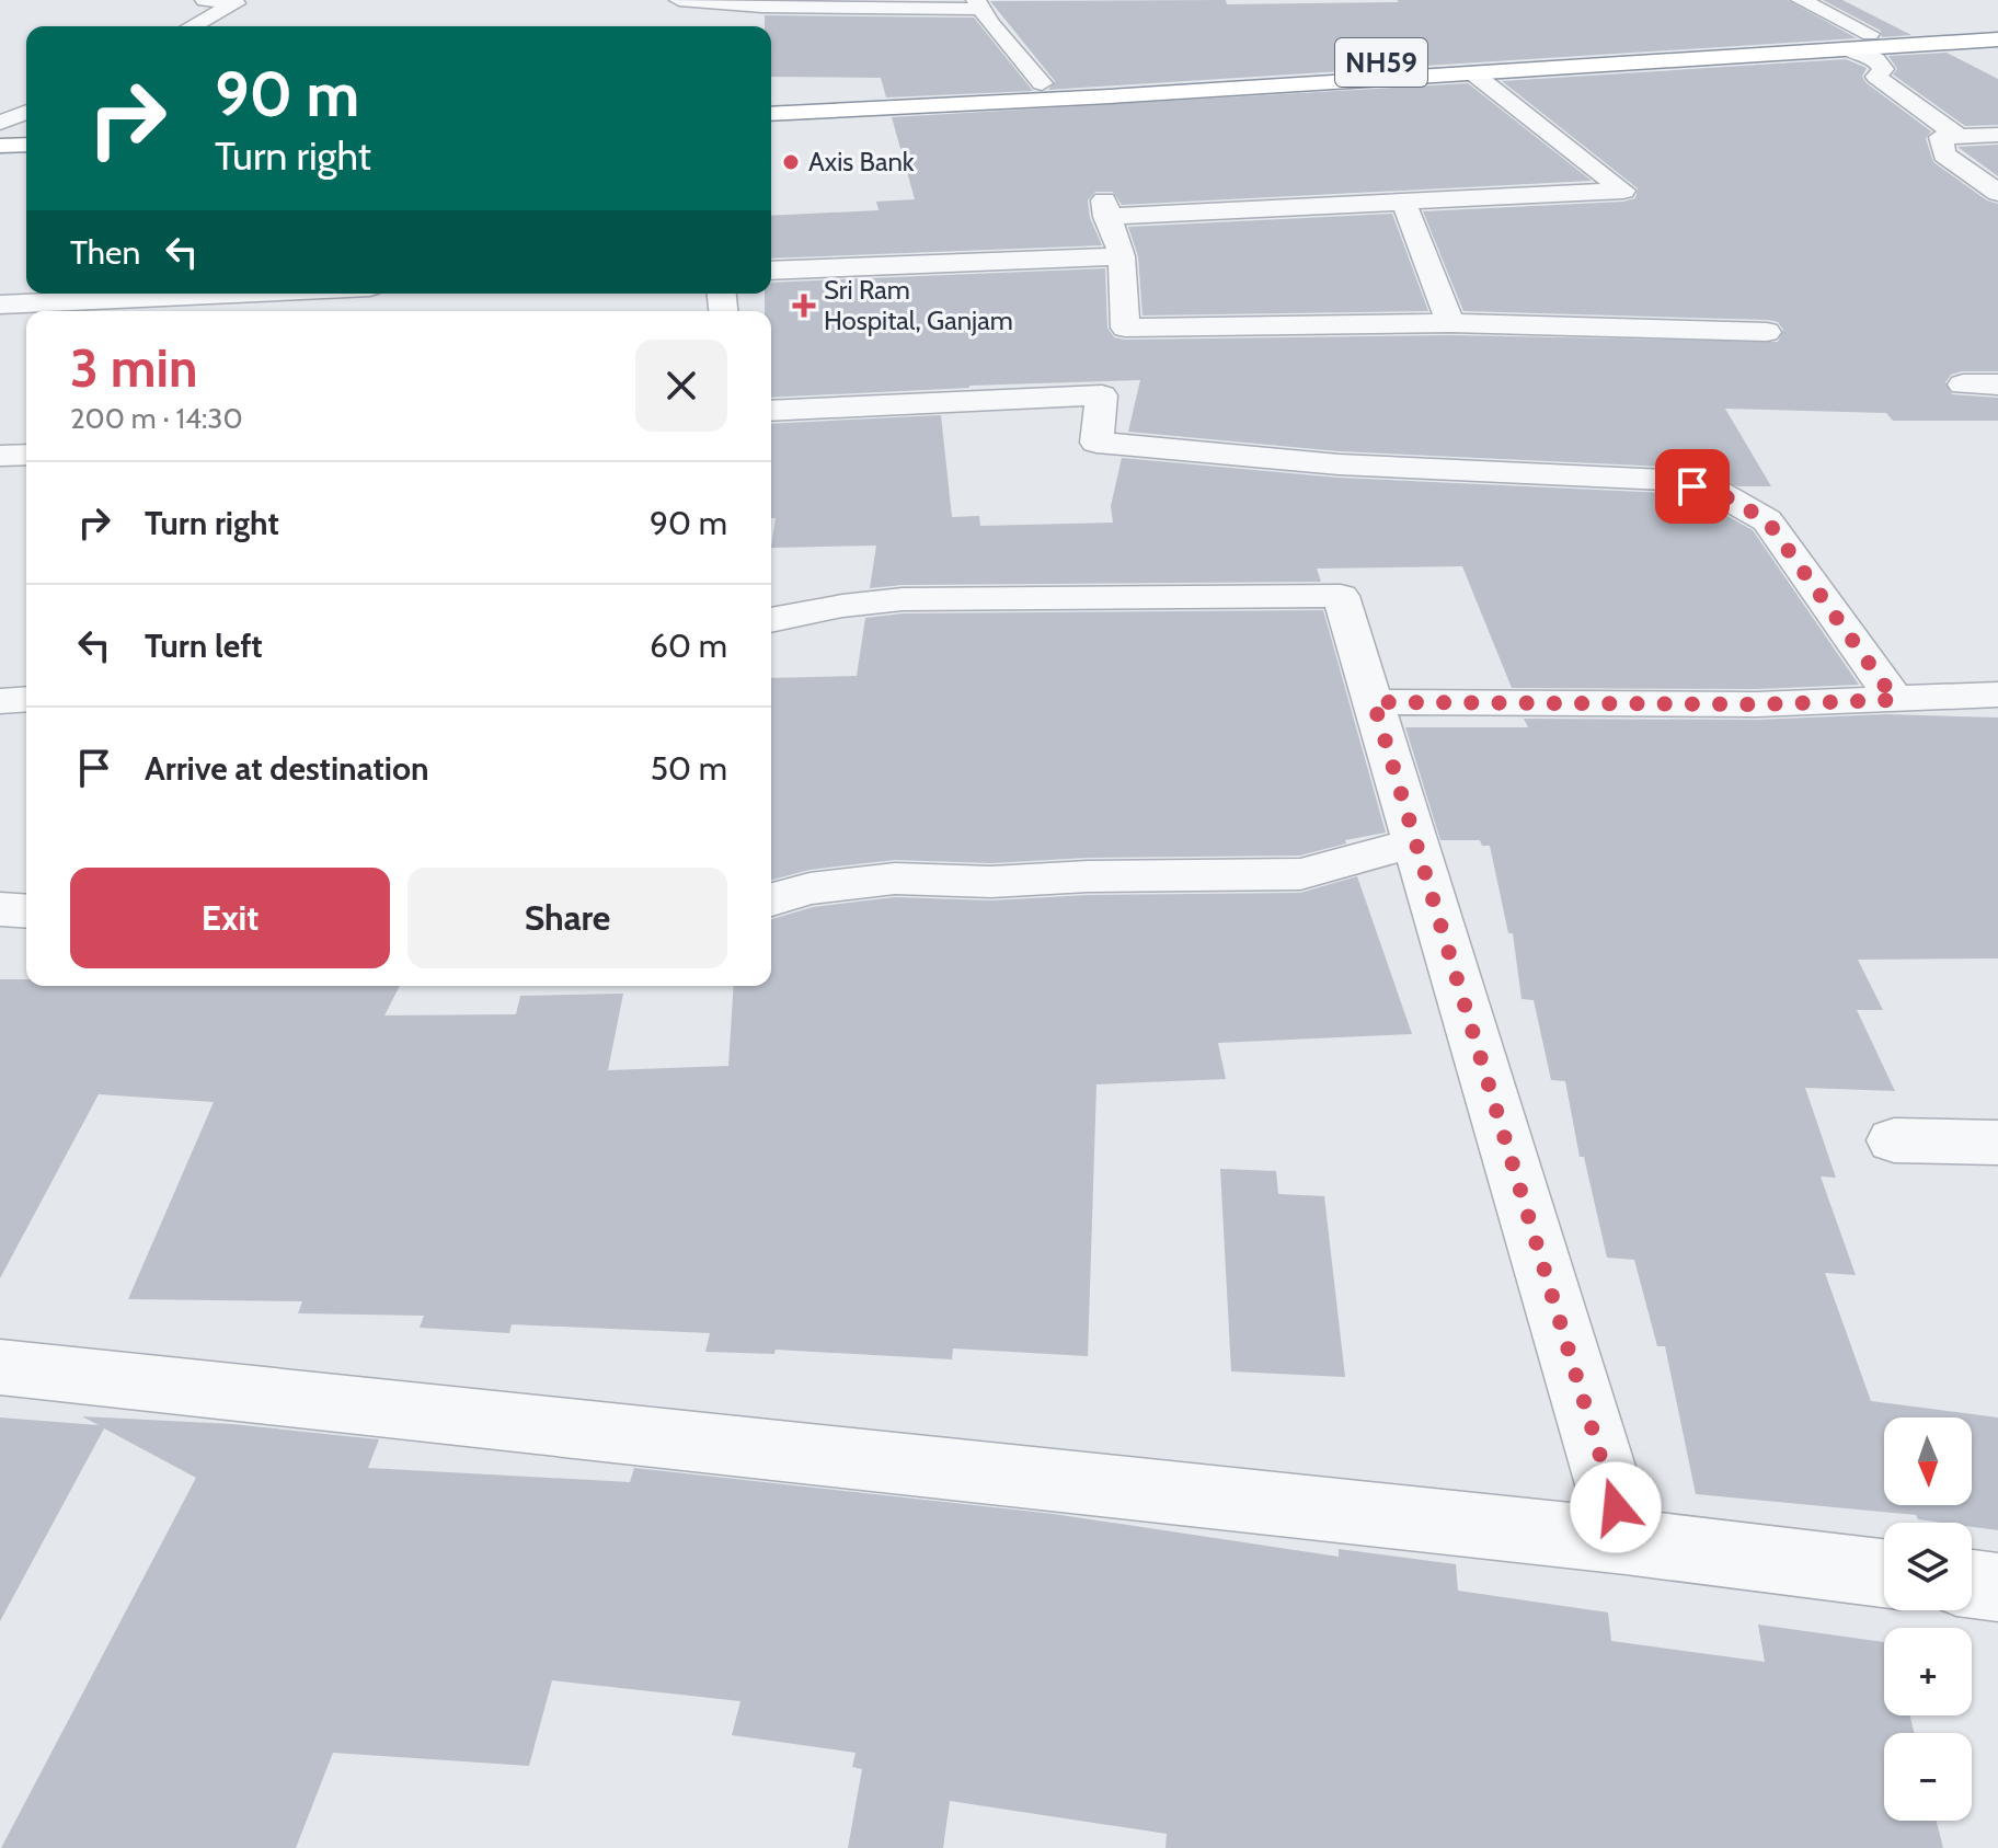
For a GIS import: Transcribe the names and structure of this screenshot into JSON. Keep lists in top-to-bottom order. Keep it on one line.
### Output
{"streets":{"highway":["NH59"]},"places":{"other":["Axis Bank"],"health":["Sri Ram Hospital, Ganjam"]},"north":"bottom","page":{"turn":["90 m","Turn right"],"then":"Then","heading":["3 min","200 m · 14:30"],"list":[{"name":"Turn right","value":"90 m"},{"name":"Turn left","value":"60 m"},{"name":"Arrive at destination","value":"50 m"}],"buttons":["Exit","Share"],"map_buttons":["+","−"]}}
